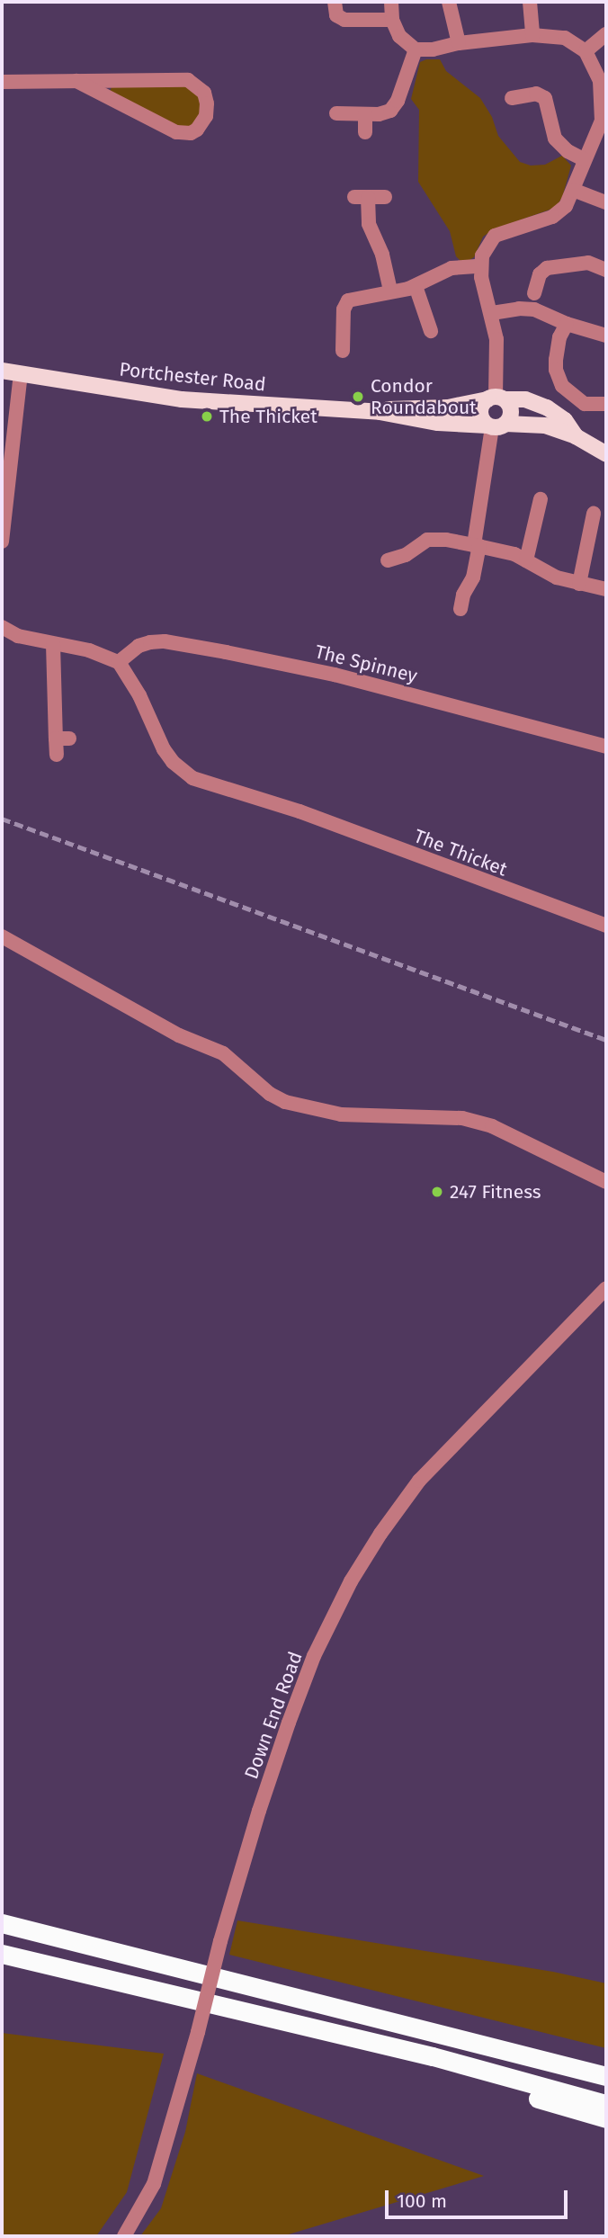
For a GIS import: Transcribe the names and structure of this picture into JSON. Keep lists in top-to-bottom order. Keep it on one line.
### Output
{"streets":{"main road":["Portchester Road"],"street":["The Spinney","The Thicket","Down End Road"]},"crossings":[["The Spinney","The Thicket"]],"places":["Condor Roundabout","The Thicket","247 Fitness"],"scale_bar":"100 m"}
